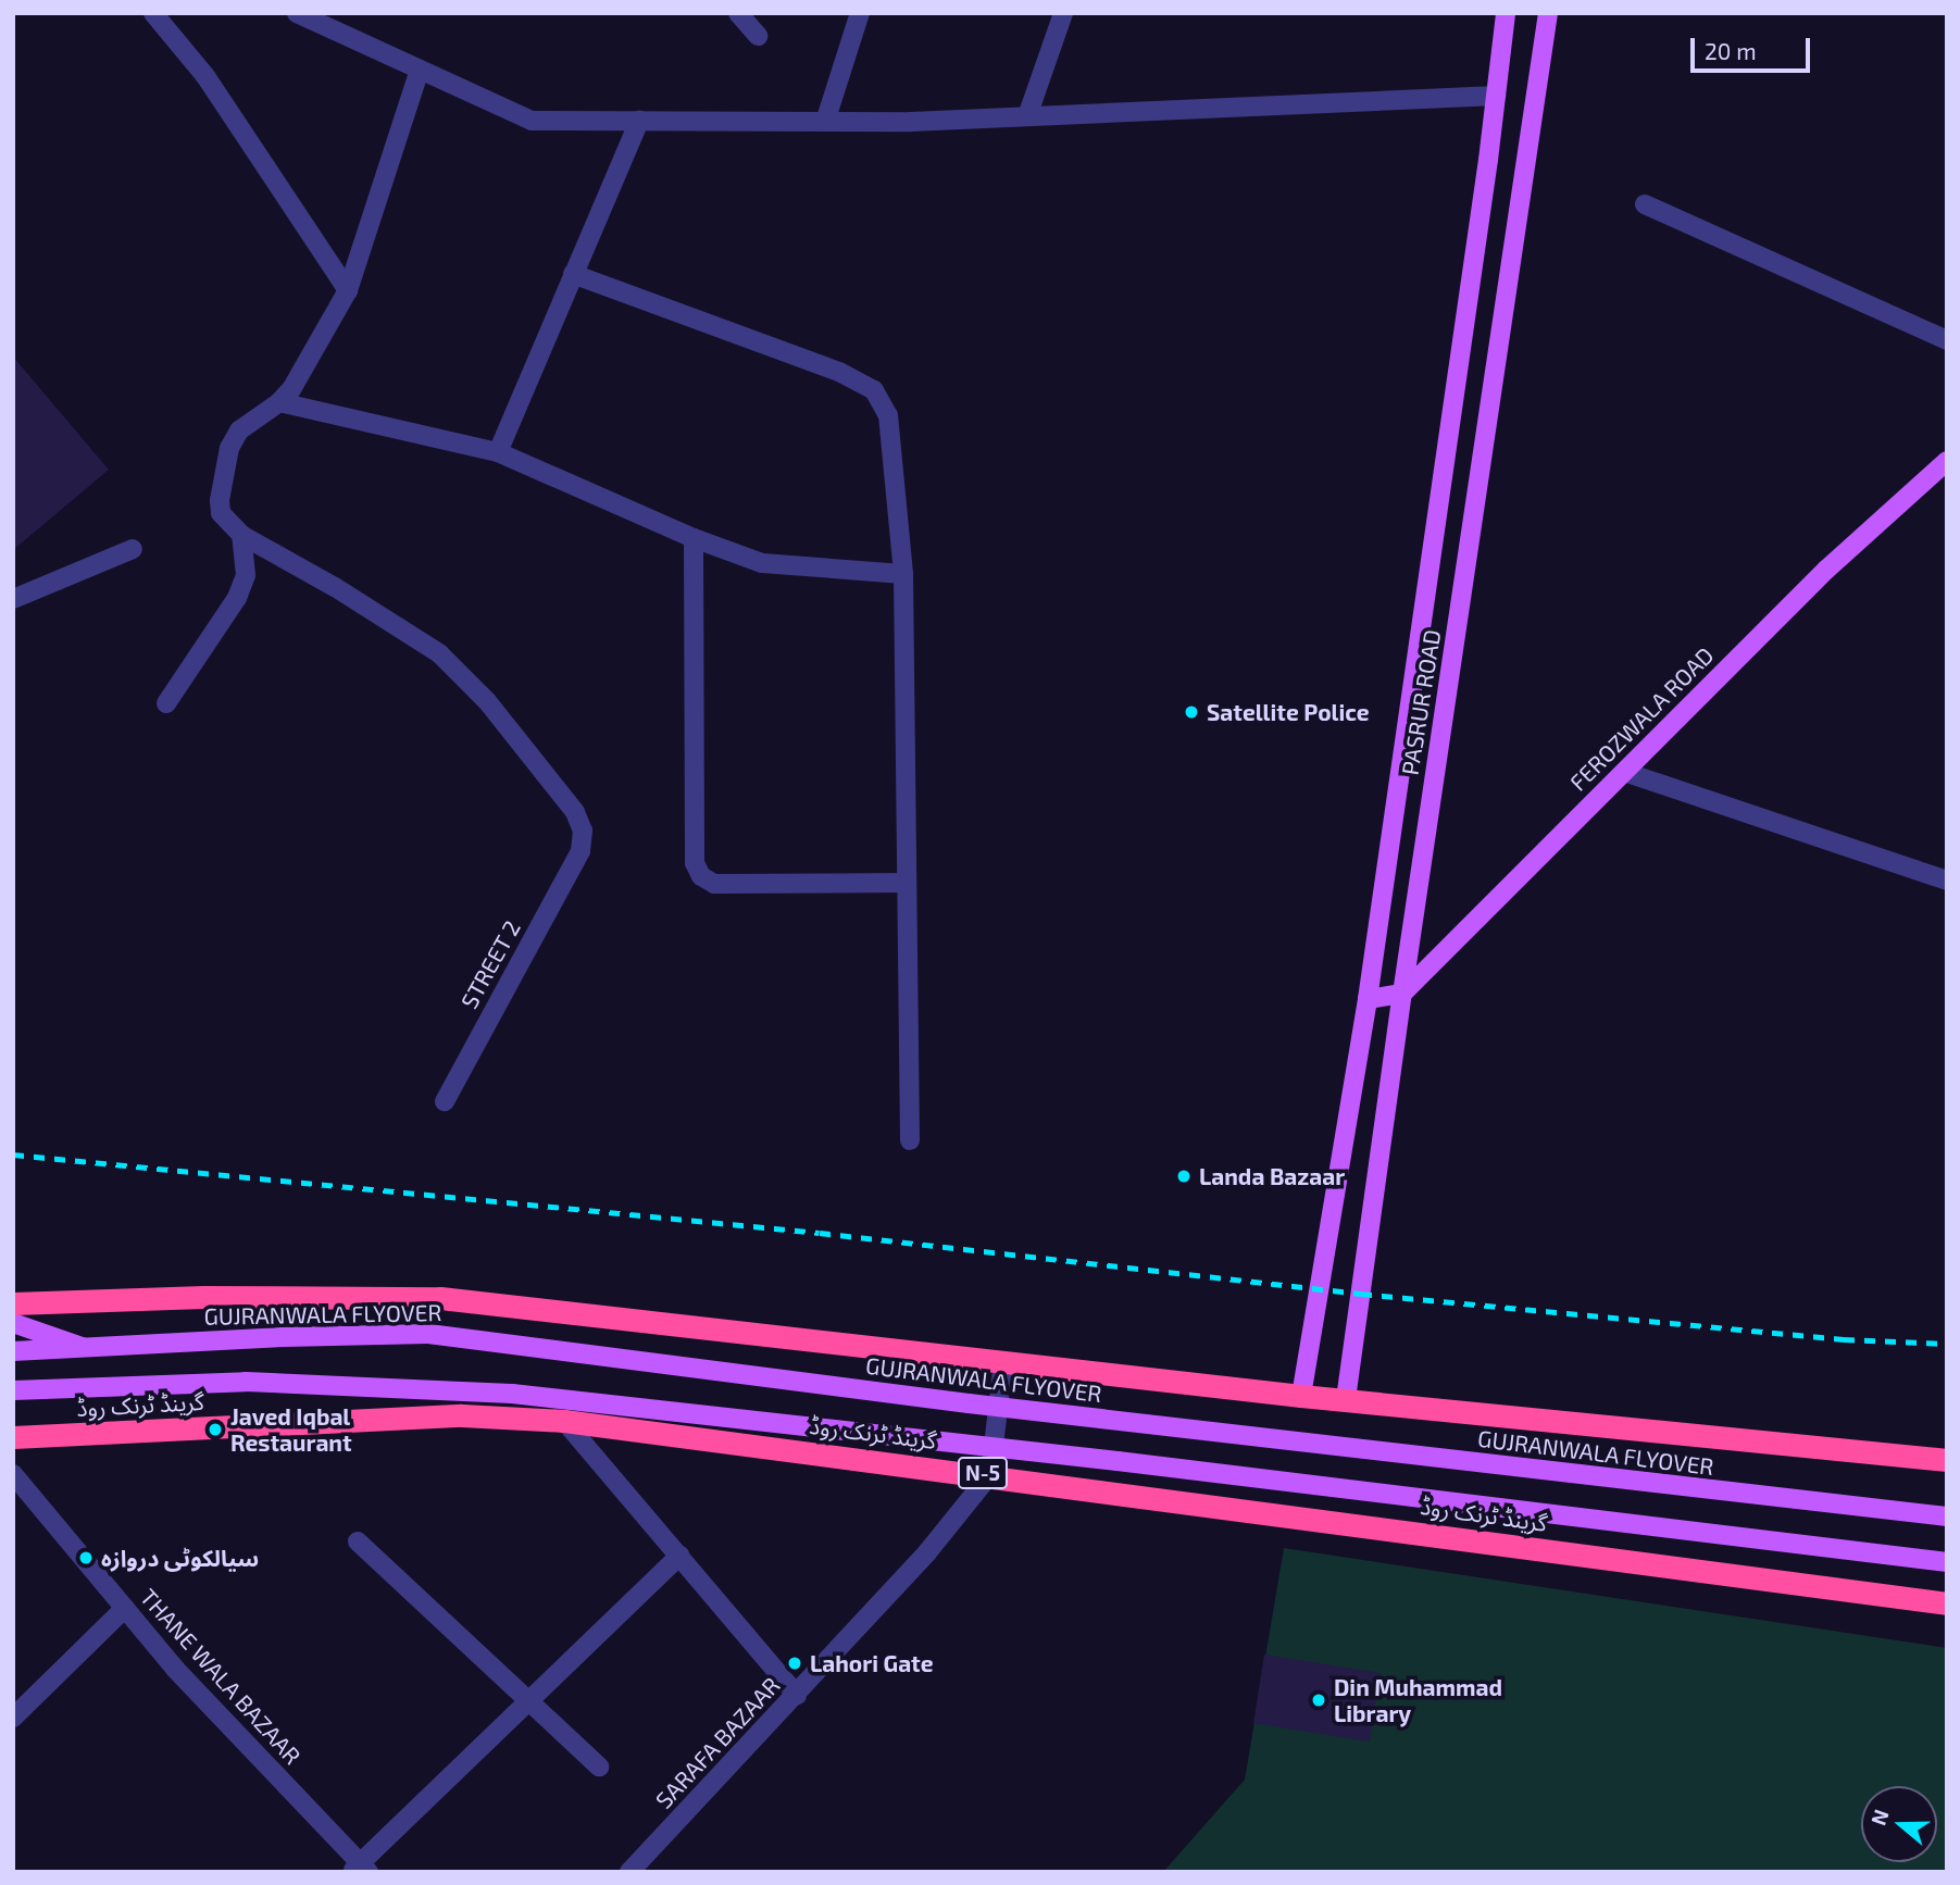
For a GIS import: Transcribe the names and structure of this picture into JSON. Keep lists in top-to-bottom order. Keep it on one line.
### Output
{"streets":{"highway":["گرینڈ ٹرنک روڈ","N-5"],"main road":["PASRUR ROAD","FEROZWALA ROAD","GUJRANWALA FLYOVER"],"street":["STREET 2","THANE WALA BAZAAR","SARAFA BAZAAR"]},"crossings":[["PASRUR ROAD","FEROZWALA ROAD"],["گرینڈ ٹرنک روڈ","SARAFA BAZAAR"]],"places":["Satellite Police","Landa Bazaar","Javed Iqbal Restaurant","سیالکوٹی دروازہ","Lahori Gate","Din Muhammad Library"],"scale_bar":"20 m","north":"left"}
